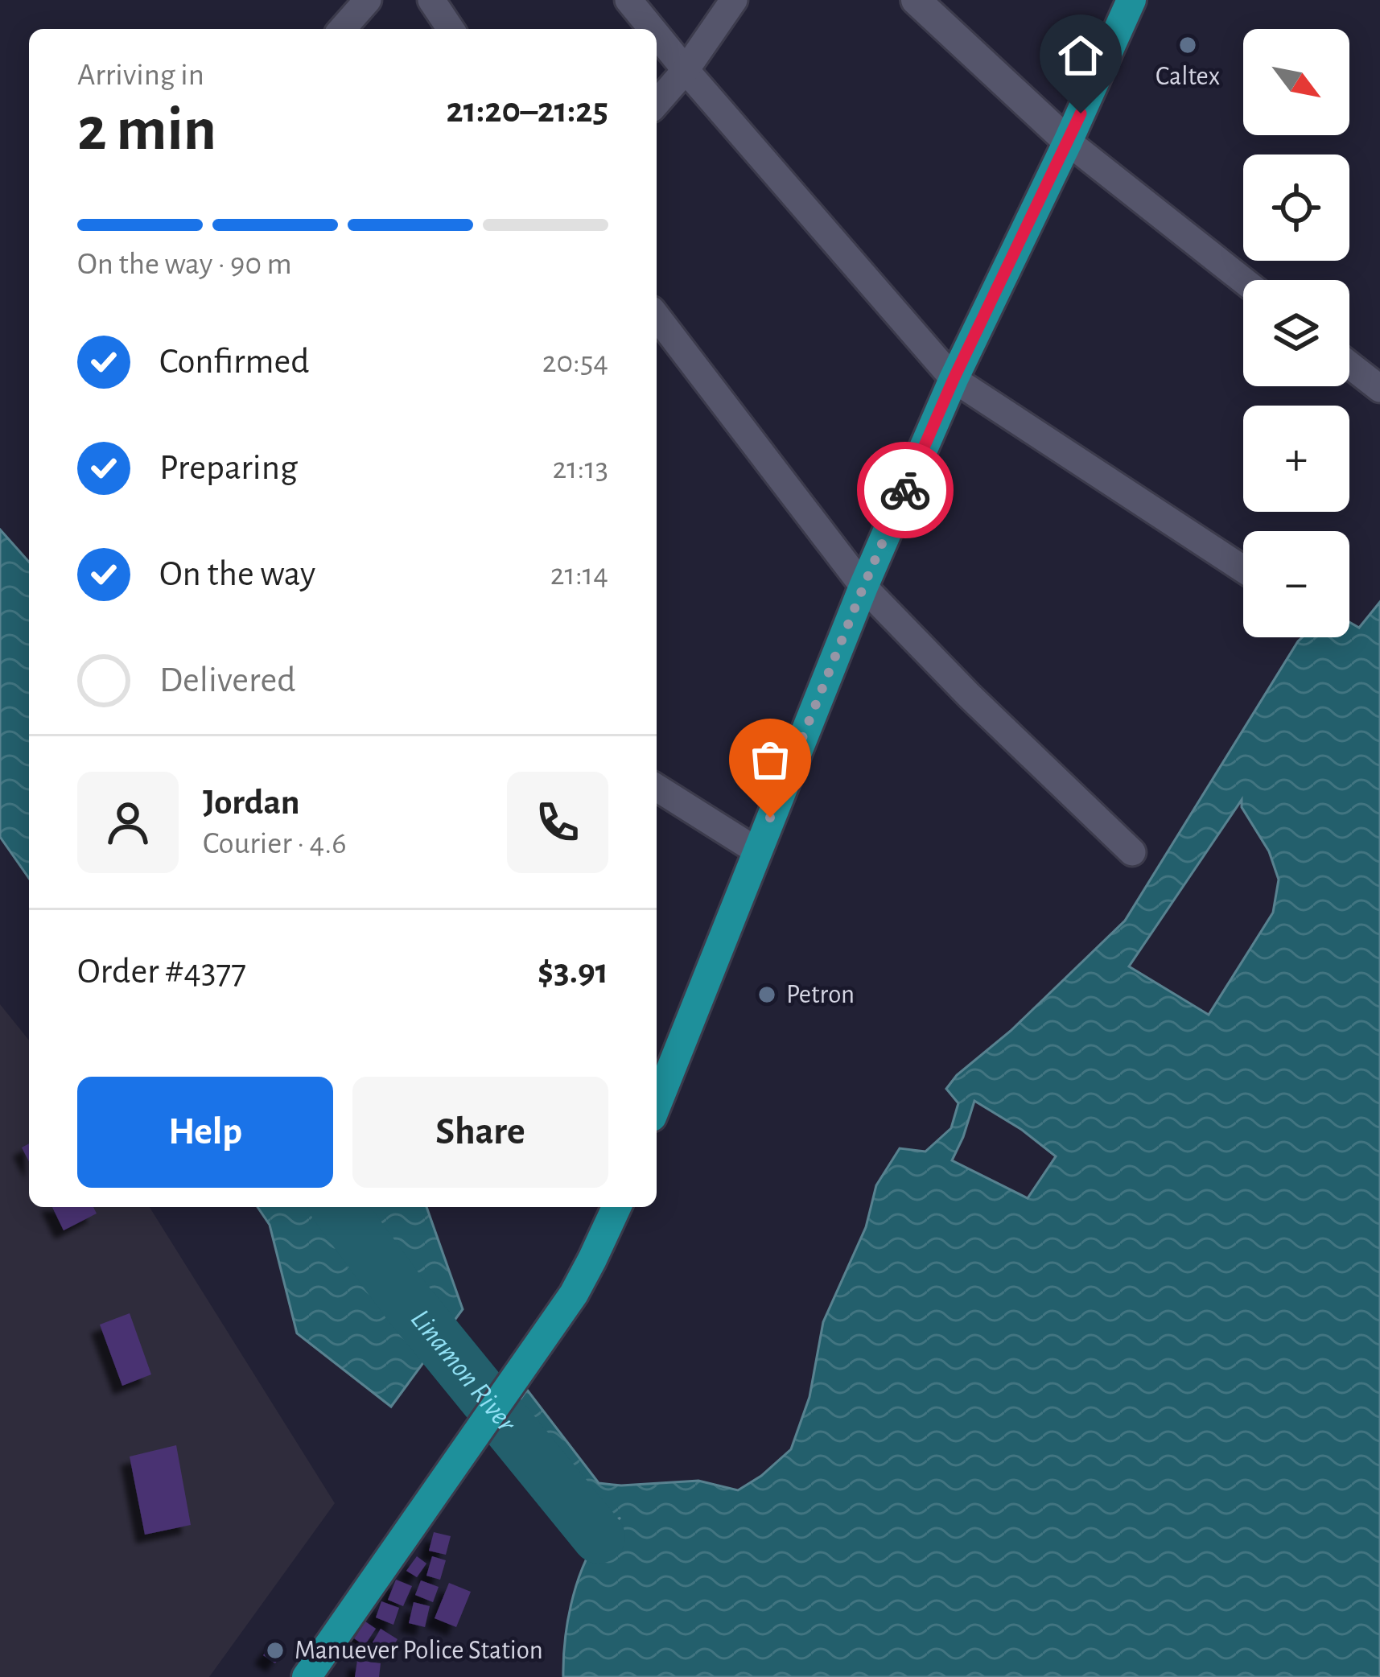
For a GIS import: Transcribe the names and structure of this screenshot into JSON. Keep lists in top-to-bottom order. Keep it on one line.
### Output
{"water":["Linamon River"],"places":["Caltex","Petron","Manuever Police Station"],"north":"bottom right","page":{"map_buttons":["+","−"],"heading":["2 min","Arriving in","21:20–21:25"],"panel":["Jordan","Courier · 4.6","Order #4377","$3.91"],"bar":"On the way · 90 m","list":[["Confirmed","20:54"],["Preparing","21:13"],["On the way","21:14"],"Delivered"],"buttons":["Help","Share"]}}
